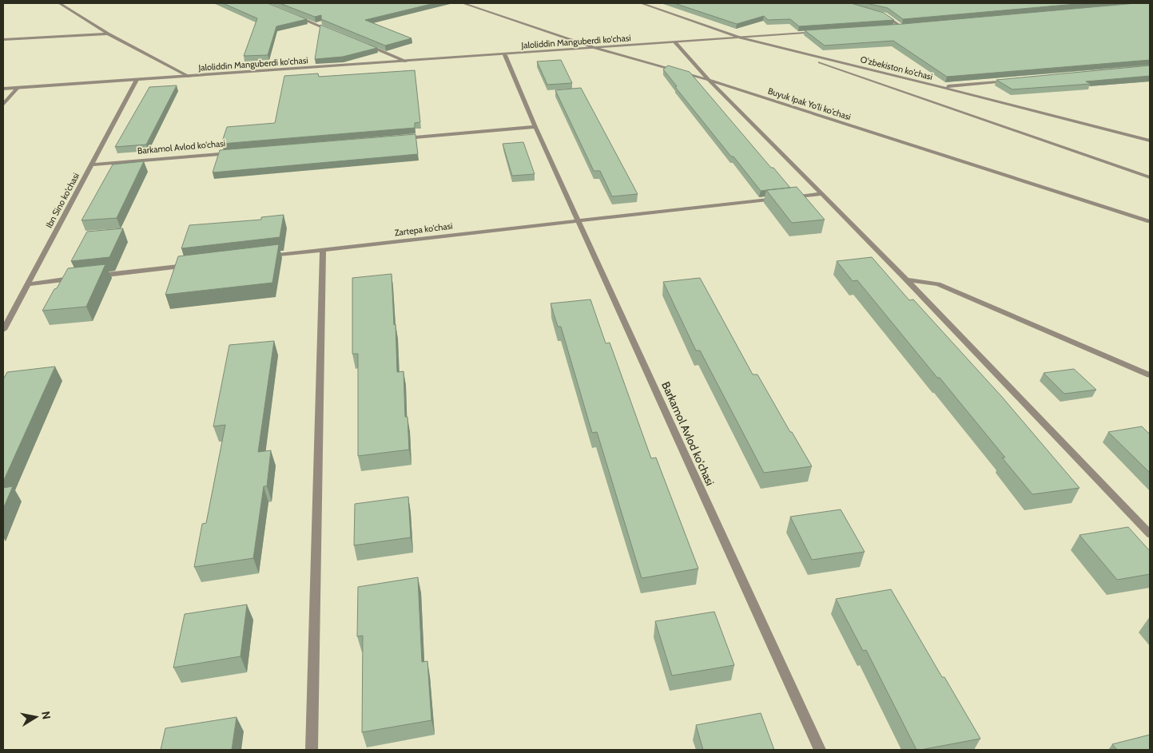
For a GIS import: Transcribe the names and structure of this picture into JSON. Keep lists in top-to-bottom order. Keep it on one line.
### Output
{"streets":{"street":["Jaloliddin Manguberdi ko'chasi","O'zbekiston ko'chasi","Buyuk Ipak Yo'li ko'chasi","Barkamol Avlod ko'chasi","Ibn Sino ko'chasi","Zartepa ko'chasi"]},"crossings":[["Jaloliddin Manguberdi ko'chasi","O'zbekiston ko'chasi"],["Jaloliddin Manguberdi ko'chasi","Buyuk Ipak Yo'li ko'chasi"],["Jaloliddin Manguberdi ko'chasi","Barkamol Avlod ko'chasi"],["Jaloliddin Manguberdi ko'chasi","Ibn Sino ko'chasi"],["Barkamol Avlod ko'chasi","Ibn Sino ko'chasi"],["Barkamol Avlod ko'chasi","Zartepa ko'chasi"]],"north":"right"}
